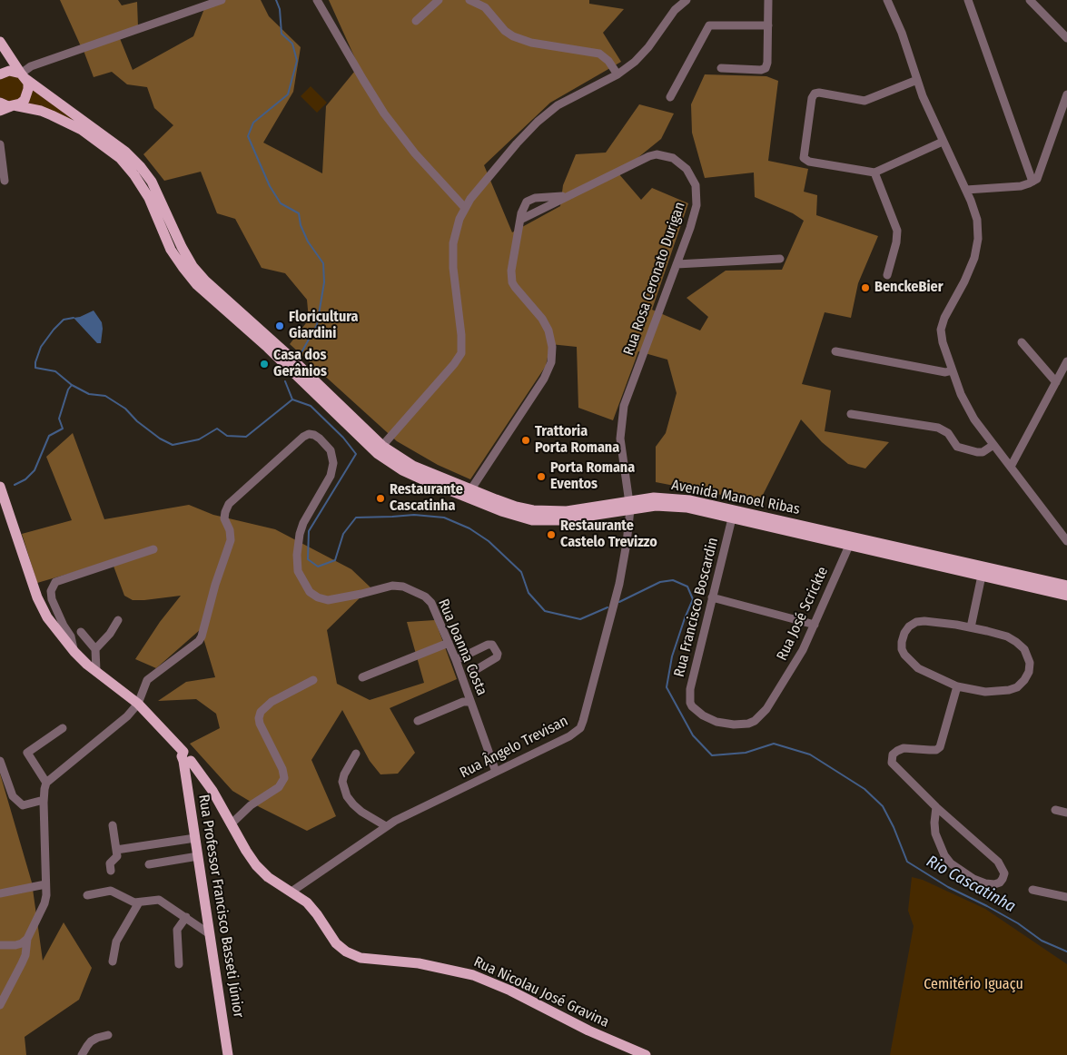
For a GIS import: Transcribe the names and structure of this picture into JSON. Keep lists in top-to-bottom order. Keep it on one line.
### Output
{"streets":{"main road":["Avenida Manoel Ribas","Rua Professor Francisco Basseti Júnior","Rua Nicolau José Gravina"],"street":["Rua Rosa Ceronato Durigan","Rua Francisco Boscardin","Rua José Scrickte","Rua Joanna Costa","Rua Ângelo Trevisan"]},"crossings":[["Rua Rosa Ceronato Durigan","Avenida Manoel Ribas"],["Rua Rosa Ceronato Durigan","Rua Ângelo Trevisan"],["Avenida Manoel Ribas","Rua Francisco Boscardin"],["Avenida Manoel Ribas","Rua José Scrickte"],["Avenida Manoel Ribas","Rua Ângelo Trevisan"],["Rua Francisco Boscardin","Rua José Scrickte"],["Rua Joanna Costa","Rua Ângelo Trevisan"],["Rua Joanna Costa","Rua Nicolau José Gravina"],["Rua Ângelo Trevisan","Rua Nicolau José Gravina"],["Rua Professor Francisco Basseti Júnior","Rua Nicolau José Gravina"]],"water":["Rio Cascatinha"],"parks":["Cemitério Iguaçu"],"places":["BenckeBier","Floricultura Giardini","Casa dos Gerânios","Trattoria Porta Romana","Porta Romana Eventos","Restaurante Cascatinha","Restaurante Castelo Trevizzo"]}
